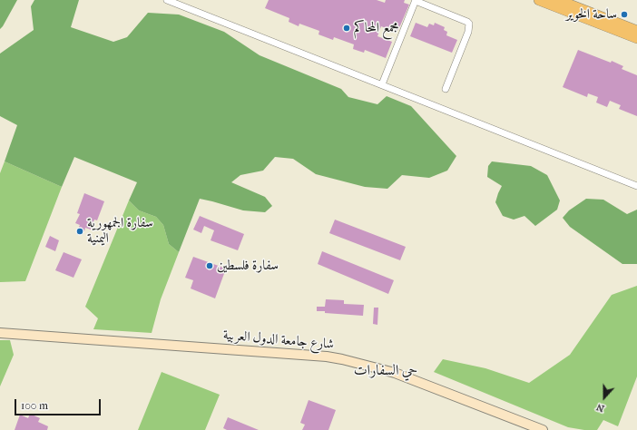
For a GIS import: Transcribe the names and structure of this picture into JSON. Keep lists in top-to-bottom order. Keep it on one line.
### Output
{"streets":{"street":["شارع جامعة الدول العربية"]},"districts":["حي السفارات"],"places":["ساحة الخوير","مجمع المحاكم","سفارة الجمهورية اليمنية","سفارة فلسطين"],"scale_bar":"100 m","north":"bottom"}
